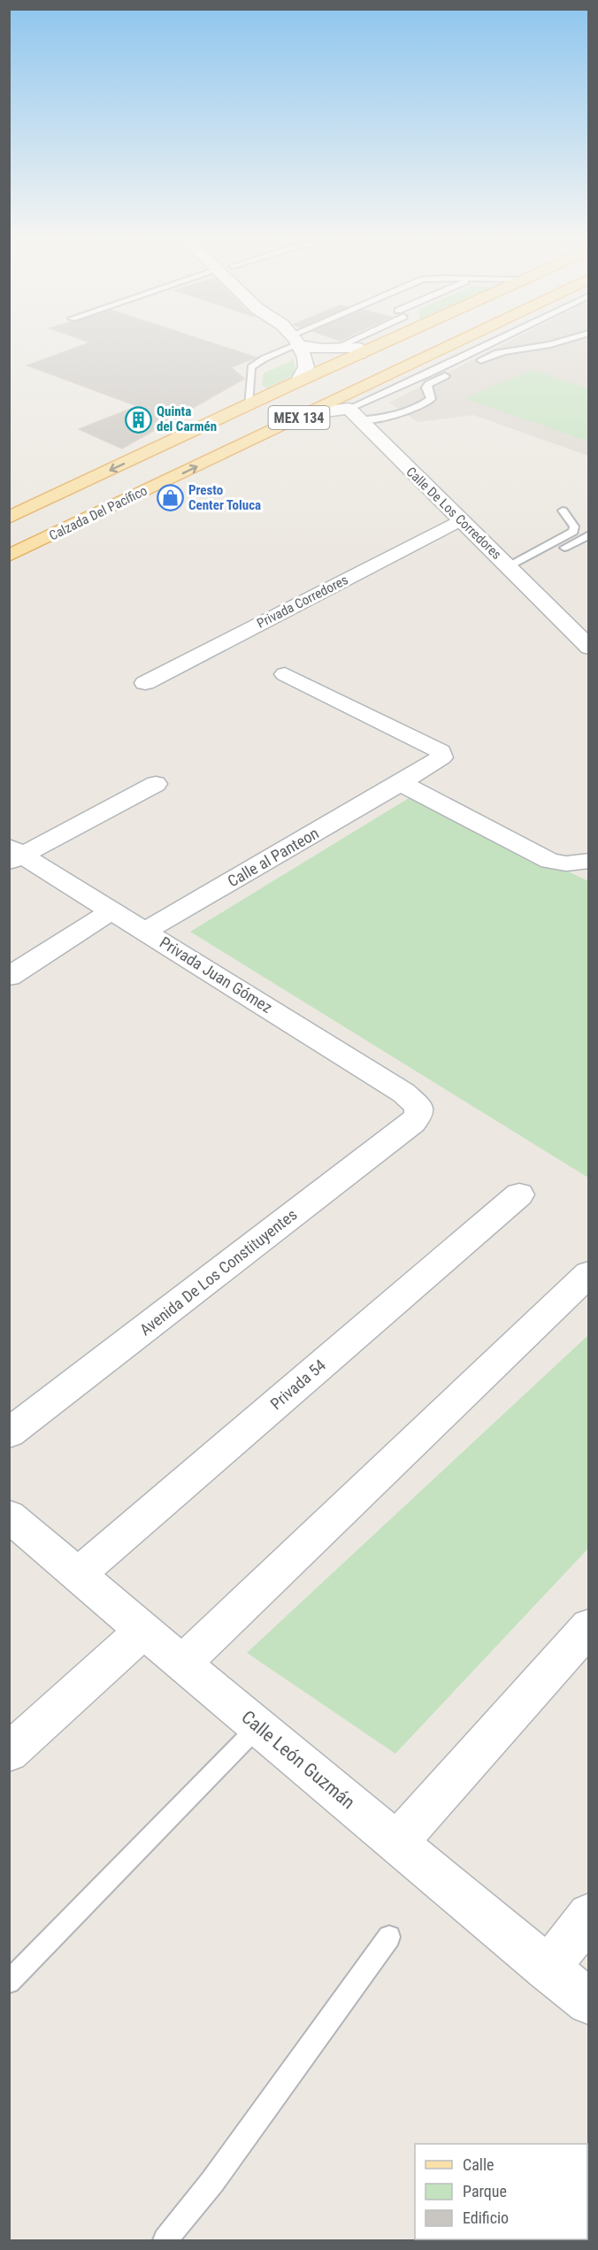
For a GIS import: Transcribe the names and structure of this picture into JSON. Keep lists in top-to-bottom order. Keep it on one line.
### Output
{"streets":{"main road":["MEX 134","Calzada Del Pacífico"],"street":["Calle De Los Corredores","Privada Corredores","Calle al Panteon","Privada Juan Gómez","Avenida De Los Constituyentes","Privada 54","Calle León Guzmán"]},"crossings":[["Calle De Los Corredores","Privada Corredores"],["Calle al Panteon","Privada Juan Gómez"],["Privada Juan Gómez","Avenida De Los Constituyentes"],["Privada 54","Calle León Guzmán"]],"places":{"building":["Quinta del Carmén"],"shop":["Presto Center Toluca"]},"legend":["Calle","Parque","Edificio"]}
